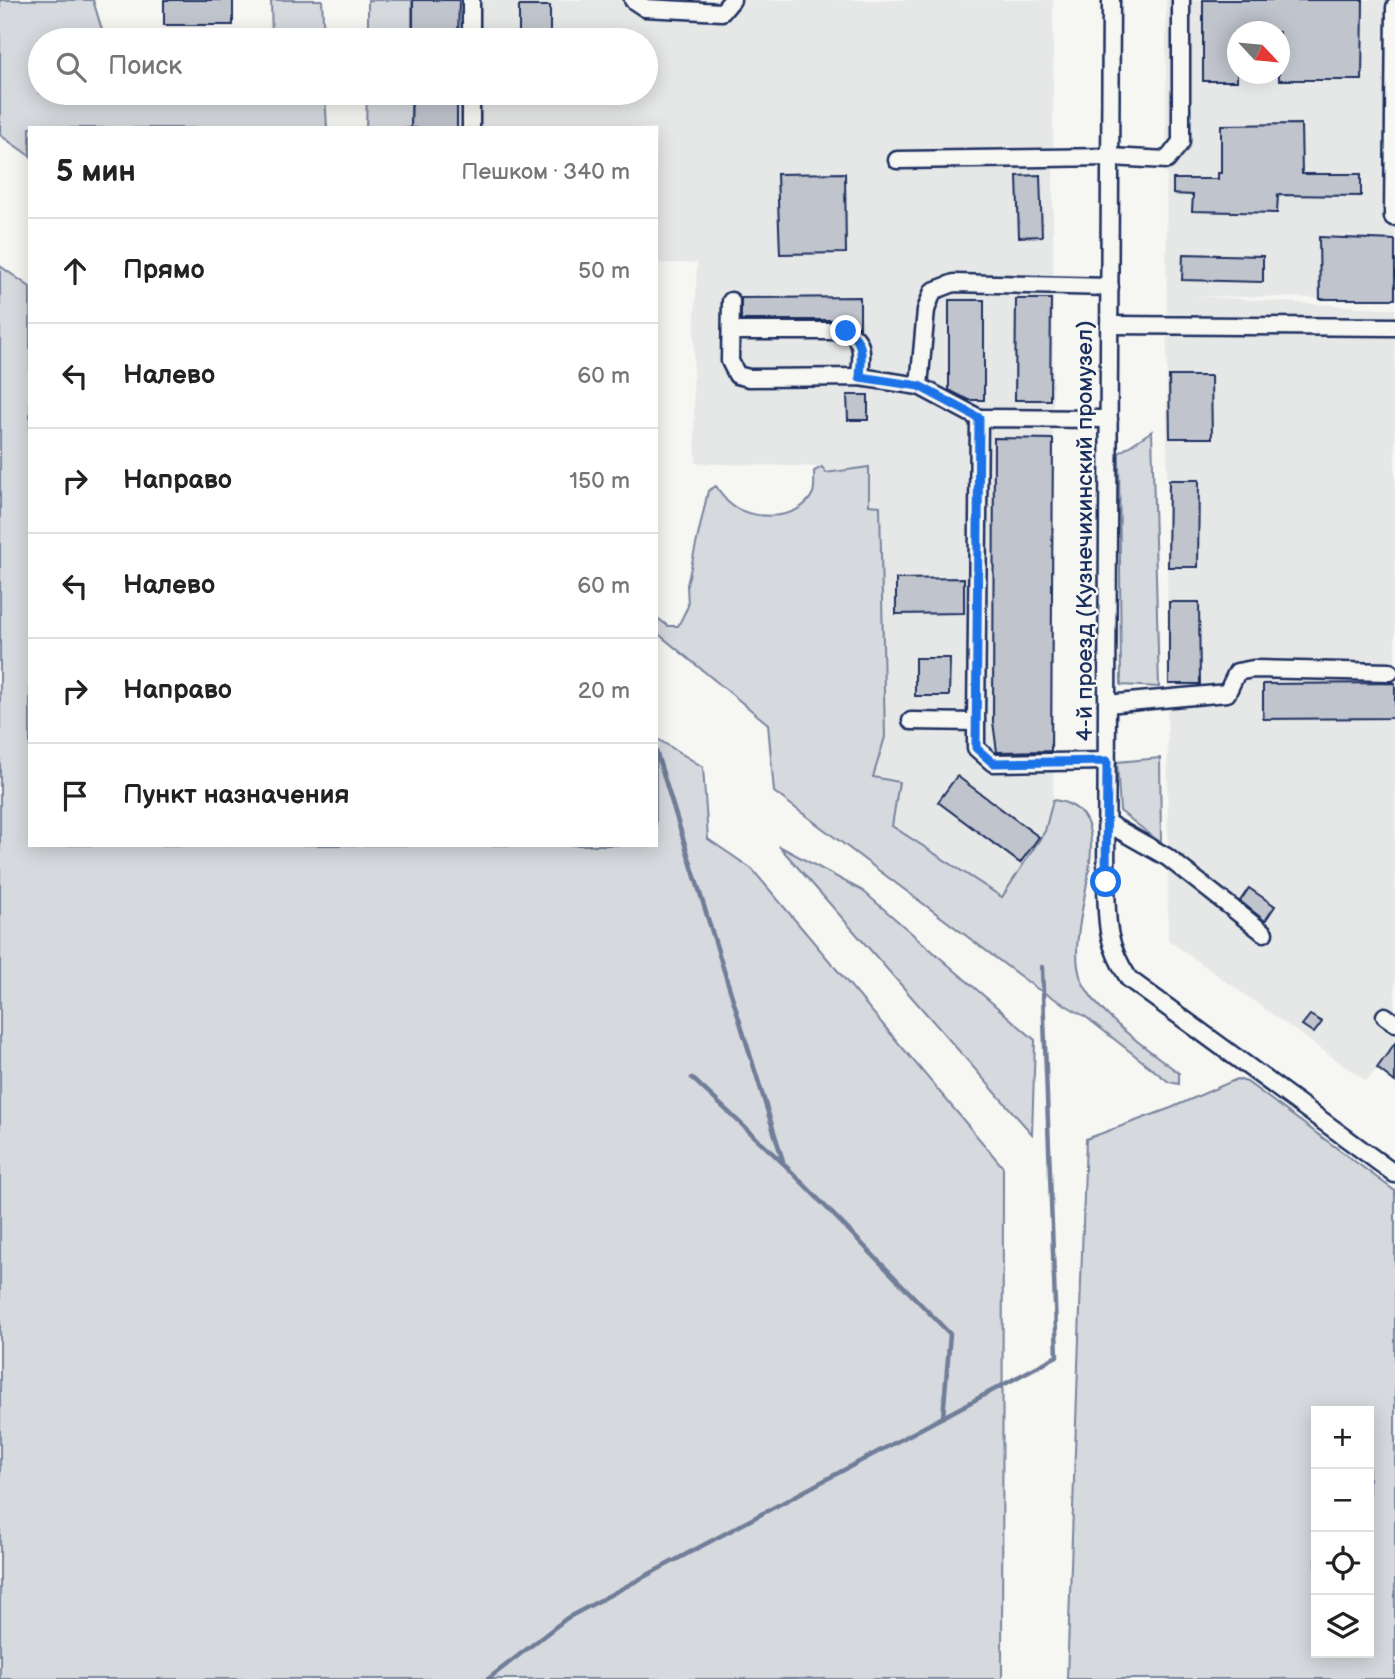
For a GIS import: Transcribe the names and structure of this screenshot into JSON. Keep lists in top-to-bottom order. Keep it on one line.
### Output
{"streets":{"street":["4-й проезд (Кузнечихинский промузел)"]},"north":"bottom right","page":{"search":"Поиск","heading":["5 мин","Пешком · 340 m"],"list":[["Прямо","50 m"],["Налево","60 m"],["Направо","150 m"],["Налево","60 m"],["Направо","20 m"],"Пункт назначения"],"map_buttons":["+","−"]}}
